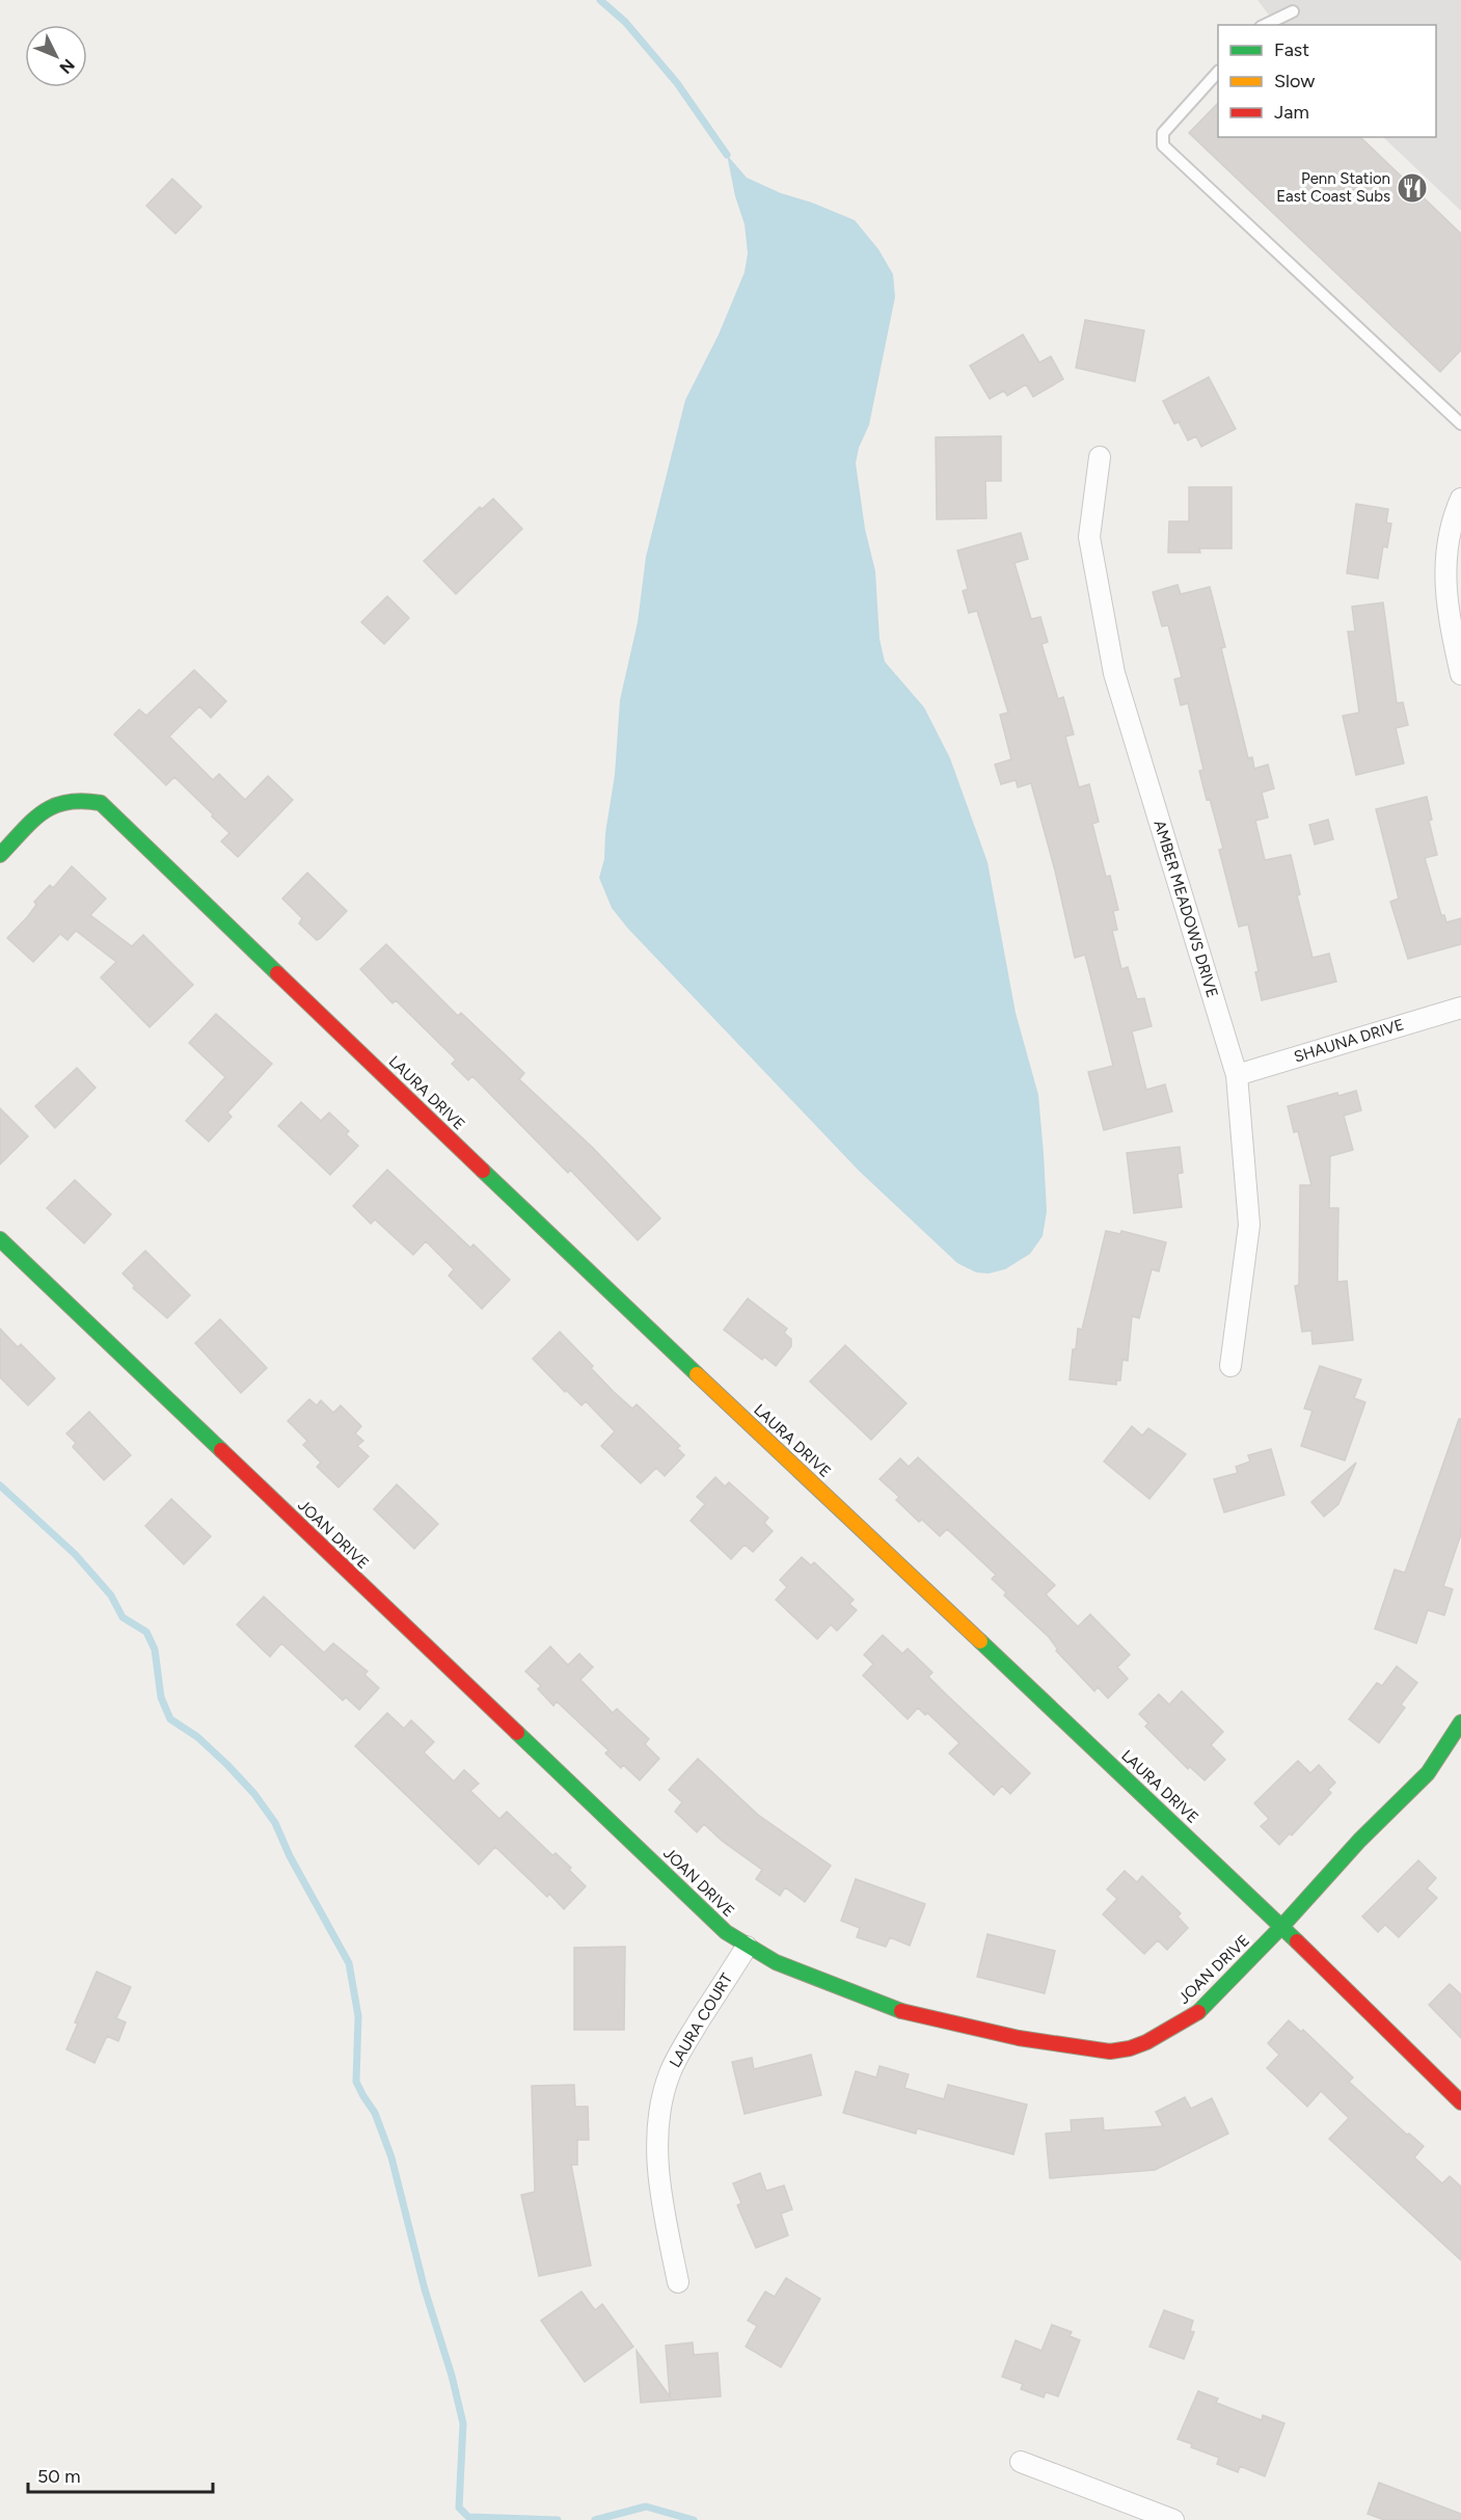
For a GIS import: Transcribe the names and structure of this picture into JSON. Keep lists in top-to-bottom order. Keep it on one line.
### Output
{"streets":{"street":["AMBER MEADOWS DRIVE","SHAUNA DRIVE","LAURA DRIVE","JOAN DRIVE","LAURA COURT"]},"crossings":[["AMBER MEADOWS DRIVE","SHAUNA DRIVE"],["LAURA DRIVE","JOAN DRIVE"],["JOAN DRIVE","LAURA COURT"]],"places":{"restaurant":["Penn Station East Coast Subs"]},"legend":["Fast","Slow","Jam"],"scale_bar":"50 m","north":"bottom right"}
